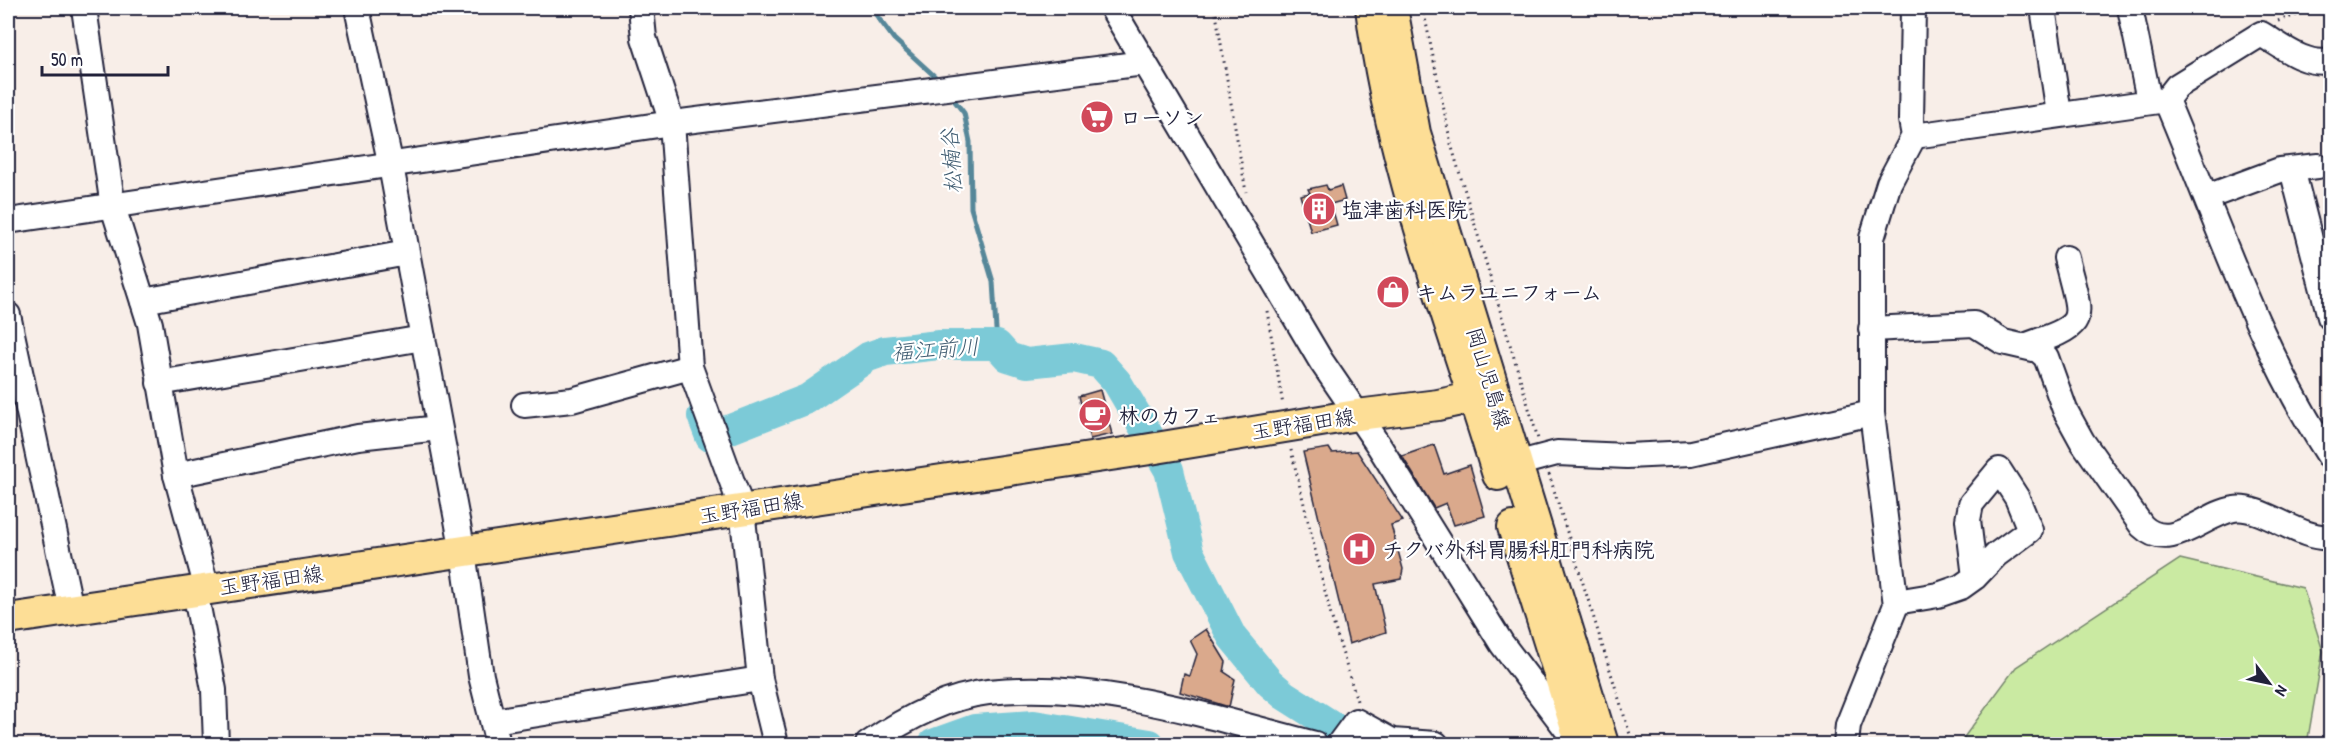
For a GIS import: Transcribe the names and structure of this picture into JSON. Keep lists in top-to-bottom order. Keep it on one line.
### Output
{"streets":{"main road":["岡山児島線","玉野福田線"]},"crossings":[["岡山児島線","玉野福田線"]],"water":["松楠谷","福江前川"],"places":{"supermarket":["ローソン"],"building":["塩津歯科医院"],"shop":["キムラユニフォーム"],"cafe":["林のカフェ"],"hospital":["チクバ外科胃腸科肛門科病院"]},"scale_bar":"50 m","north":"bottom right"}
